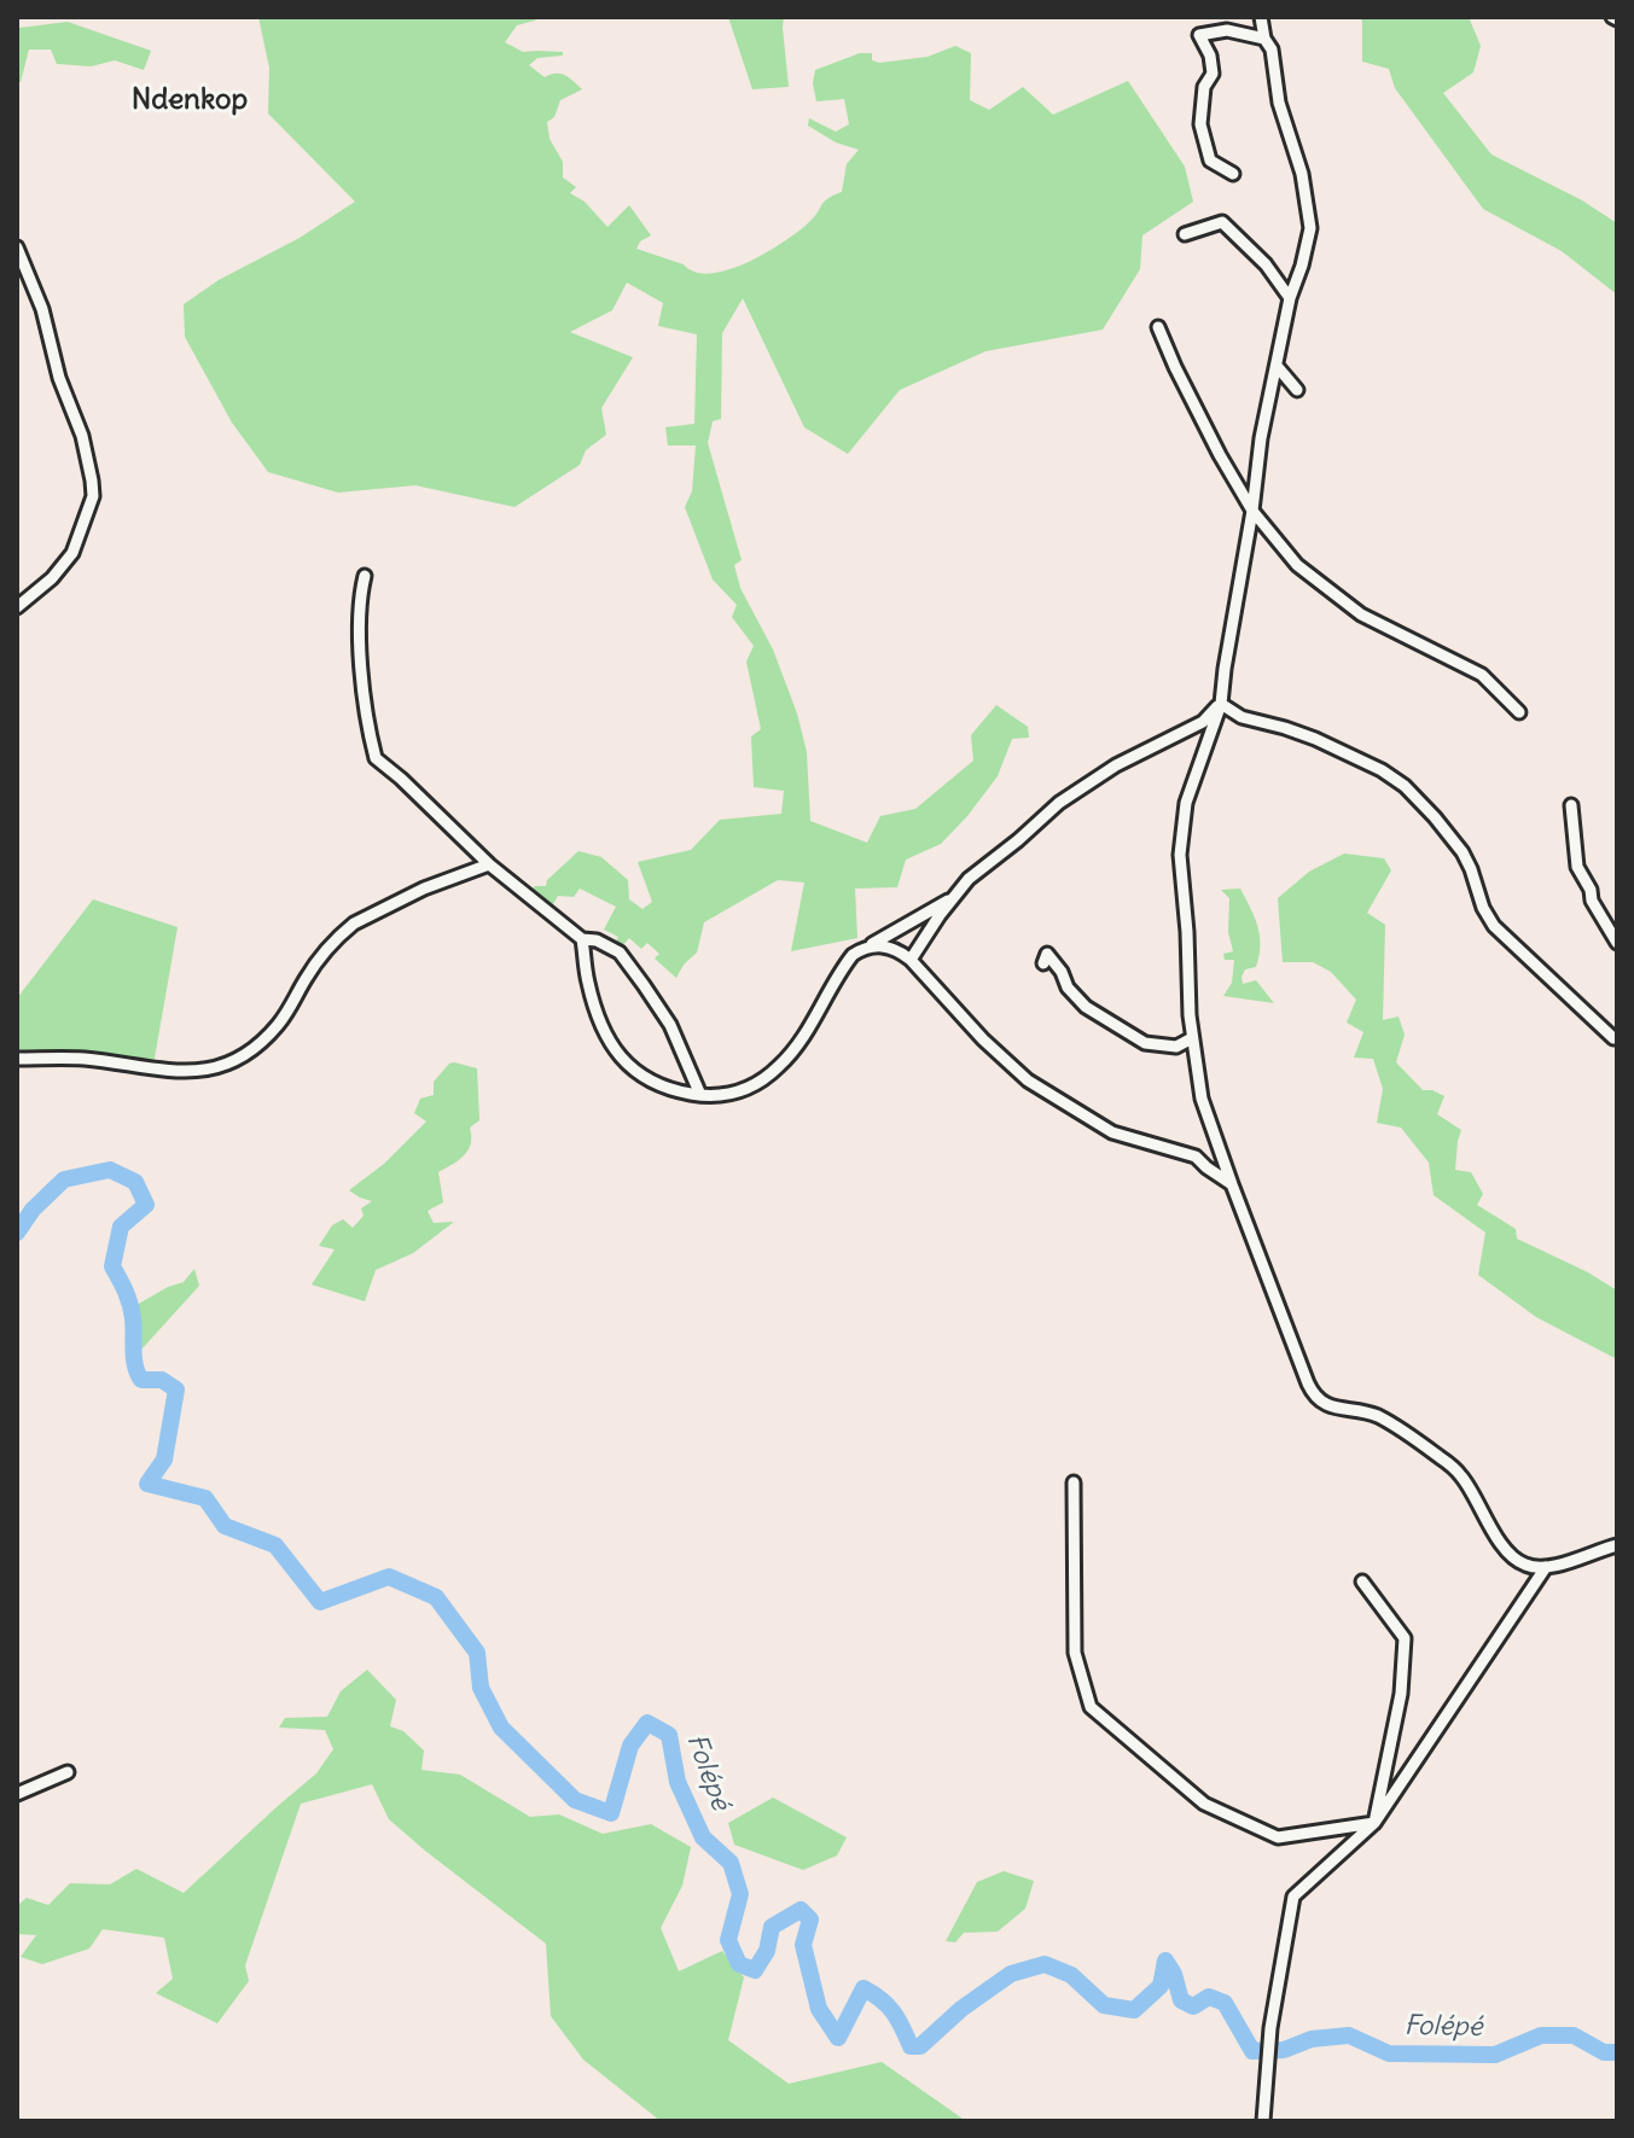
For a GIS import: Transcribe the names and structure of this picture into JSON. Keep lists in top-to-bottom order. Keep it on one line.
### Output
{"districts":["Ndenkop"],"water":["Folépé"]}
